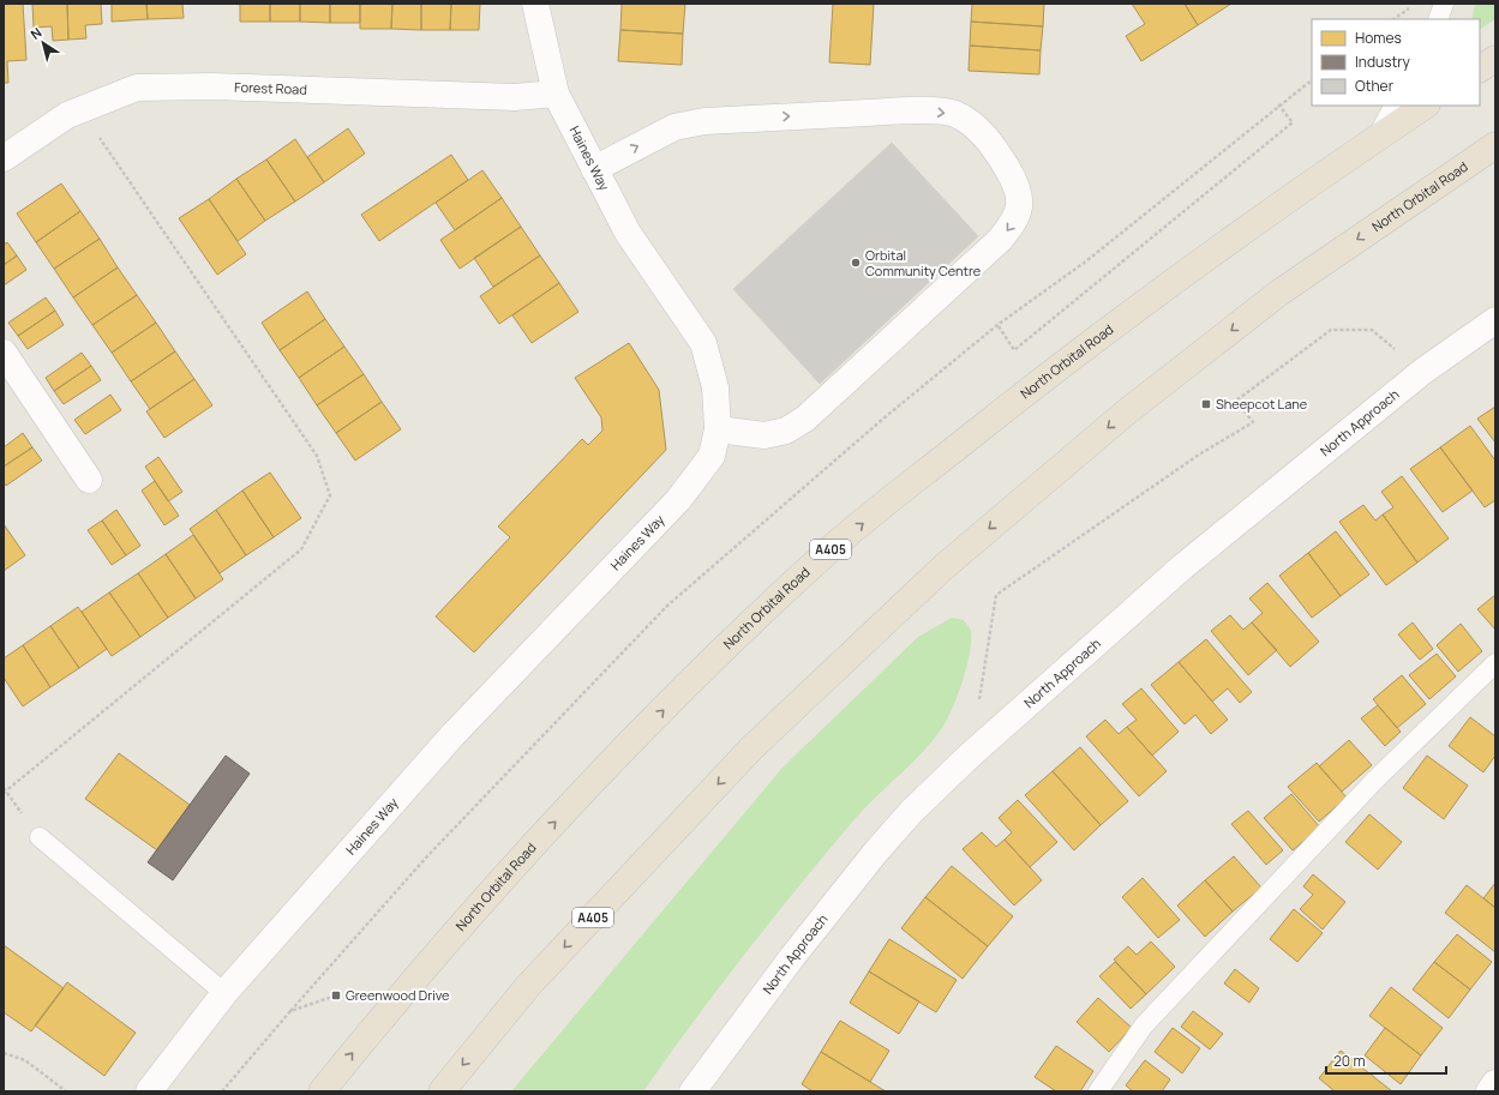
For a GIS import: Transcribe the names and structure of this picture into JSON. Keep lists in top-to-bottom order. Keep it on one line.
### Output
{"streets":{"highway":["North Orbital Road","A405"],"street":["Forest Road","Haines Way","North Approach"]},"crossings":[["Forest Road","Haines Way"]],"places":{"other":["Orbital Community Centre"],"transit":["Sheepcot Lane","Greenwood Drive"]},"legend":["Homes","Industry","Other"],"scale_bar":"20 m","north":"top left"}
